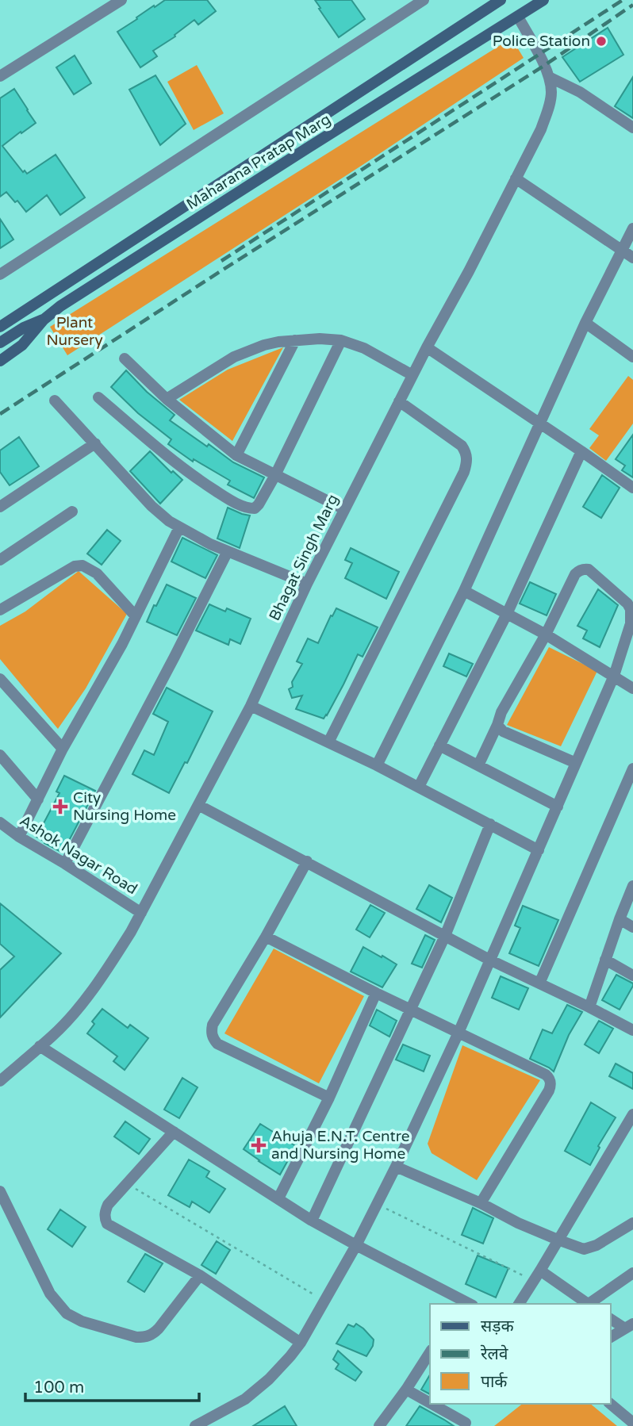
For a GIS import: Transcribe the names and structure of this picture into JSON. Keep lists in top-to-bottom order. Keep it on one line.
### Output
{"streets":{"main road":["Maharana Pratap Marg"],"street":["Bhagat Singh Marg","Ashok Nagar Road"]},"crossings":[["Maharana Pratap Marg","Bhagat Singh Marg"],["Bhagat Singh Marg","Ashok Nagar Road"]],"parks":["Plant Nursery"],"places":{"other":["Police Station"],"health":["City Nursing Home","Ahuja E.N.T. Centre and Nursing Home"]},"legend":["सड़क","रेलवे","पार्क"],"scale_bar":"100 m"}
